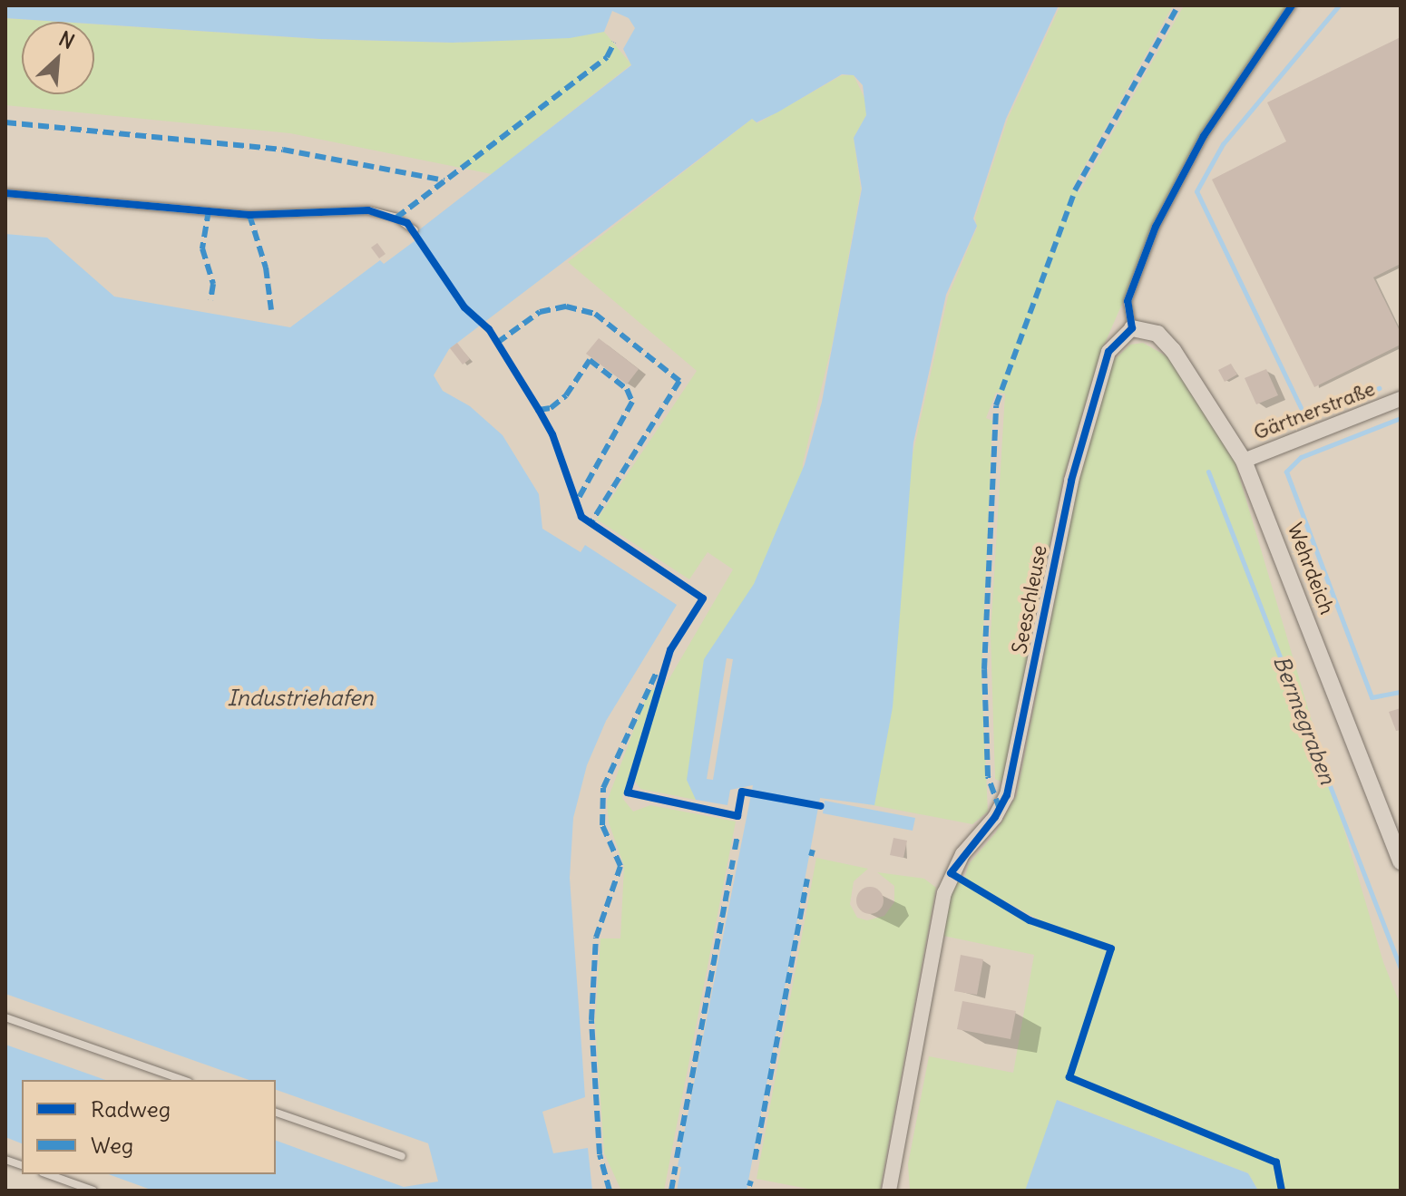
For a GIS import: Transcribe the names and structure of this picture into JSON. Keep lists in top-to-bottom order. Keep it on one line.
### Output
{"streets":{"street":["Gärtnerstraße","Wehrdeich","Seeschleuse"]},"crossings":[["Gärtnerstraße","Wehrdeich"],["Wehrdeich","Seeschleuse"]],"water":["Industriehafen","Bermegraben"],"legend":["Radweg","Weg"],"north":"top right"}
